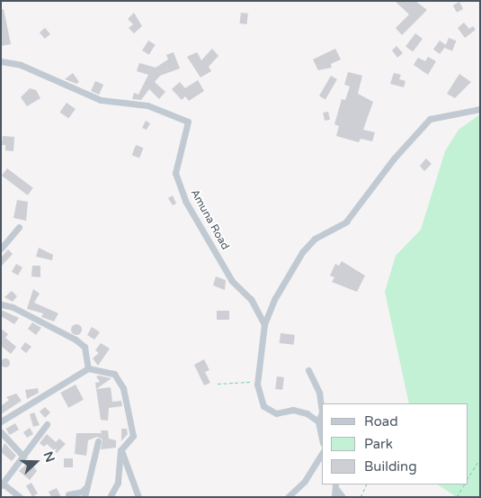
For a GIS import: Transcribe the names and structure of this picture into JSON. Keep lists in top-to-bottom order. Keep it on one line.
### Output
{"streets":{"street":["Amuna Road"]},"legend":["Road","Park","Building"],"north":"right"}
